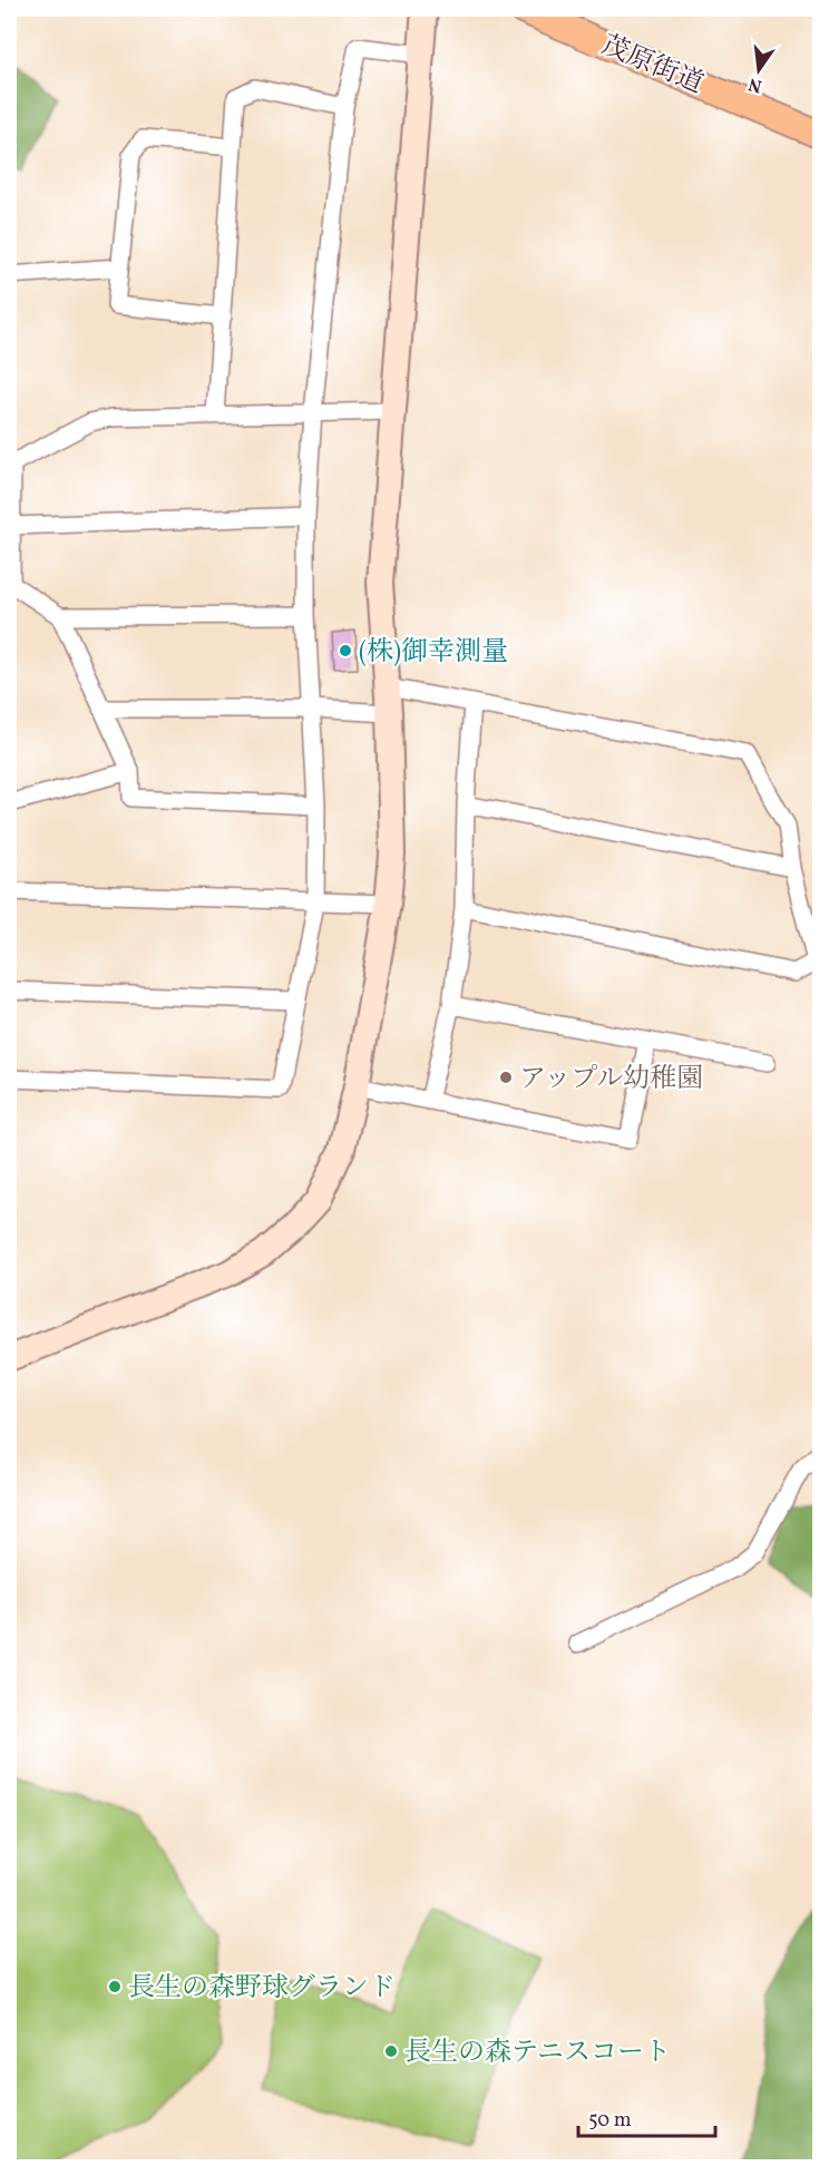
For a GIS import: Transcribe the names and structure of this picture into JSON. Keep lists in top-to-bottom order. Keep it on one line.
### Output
{"streets":{"main road":["茂原街道"]},"places":["(株)御幸測量","アップル幼稚園","長生の森野球グランド","長生の森テニスコート"],"scale_bar":"50 m","north":"bottom"}
